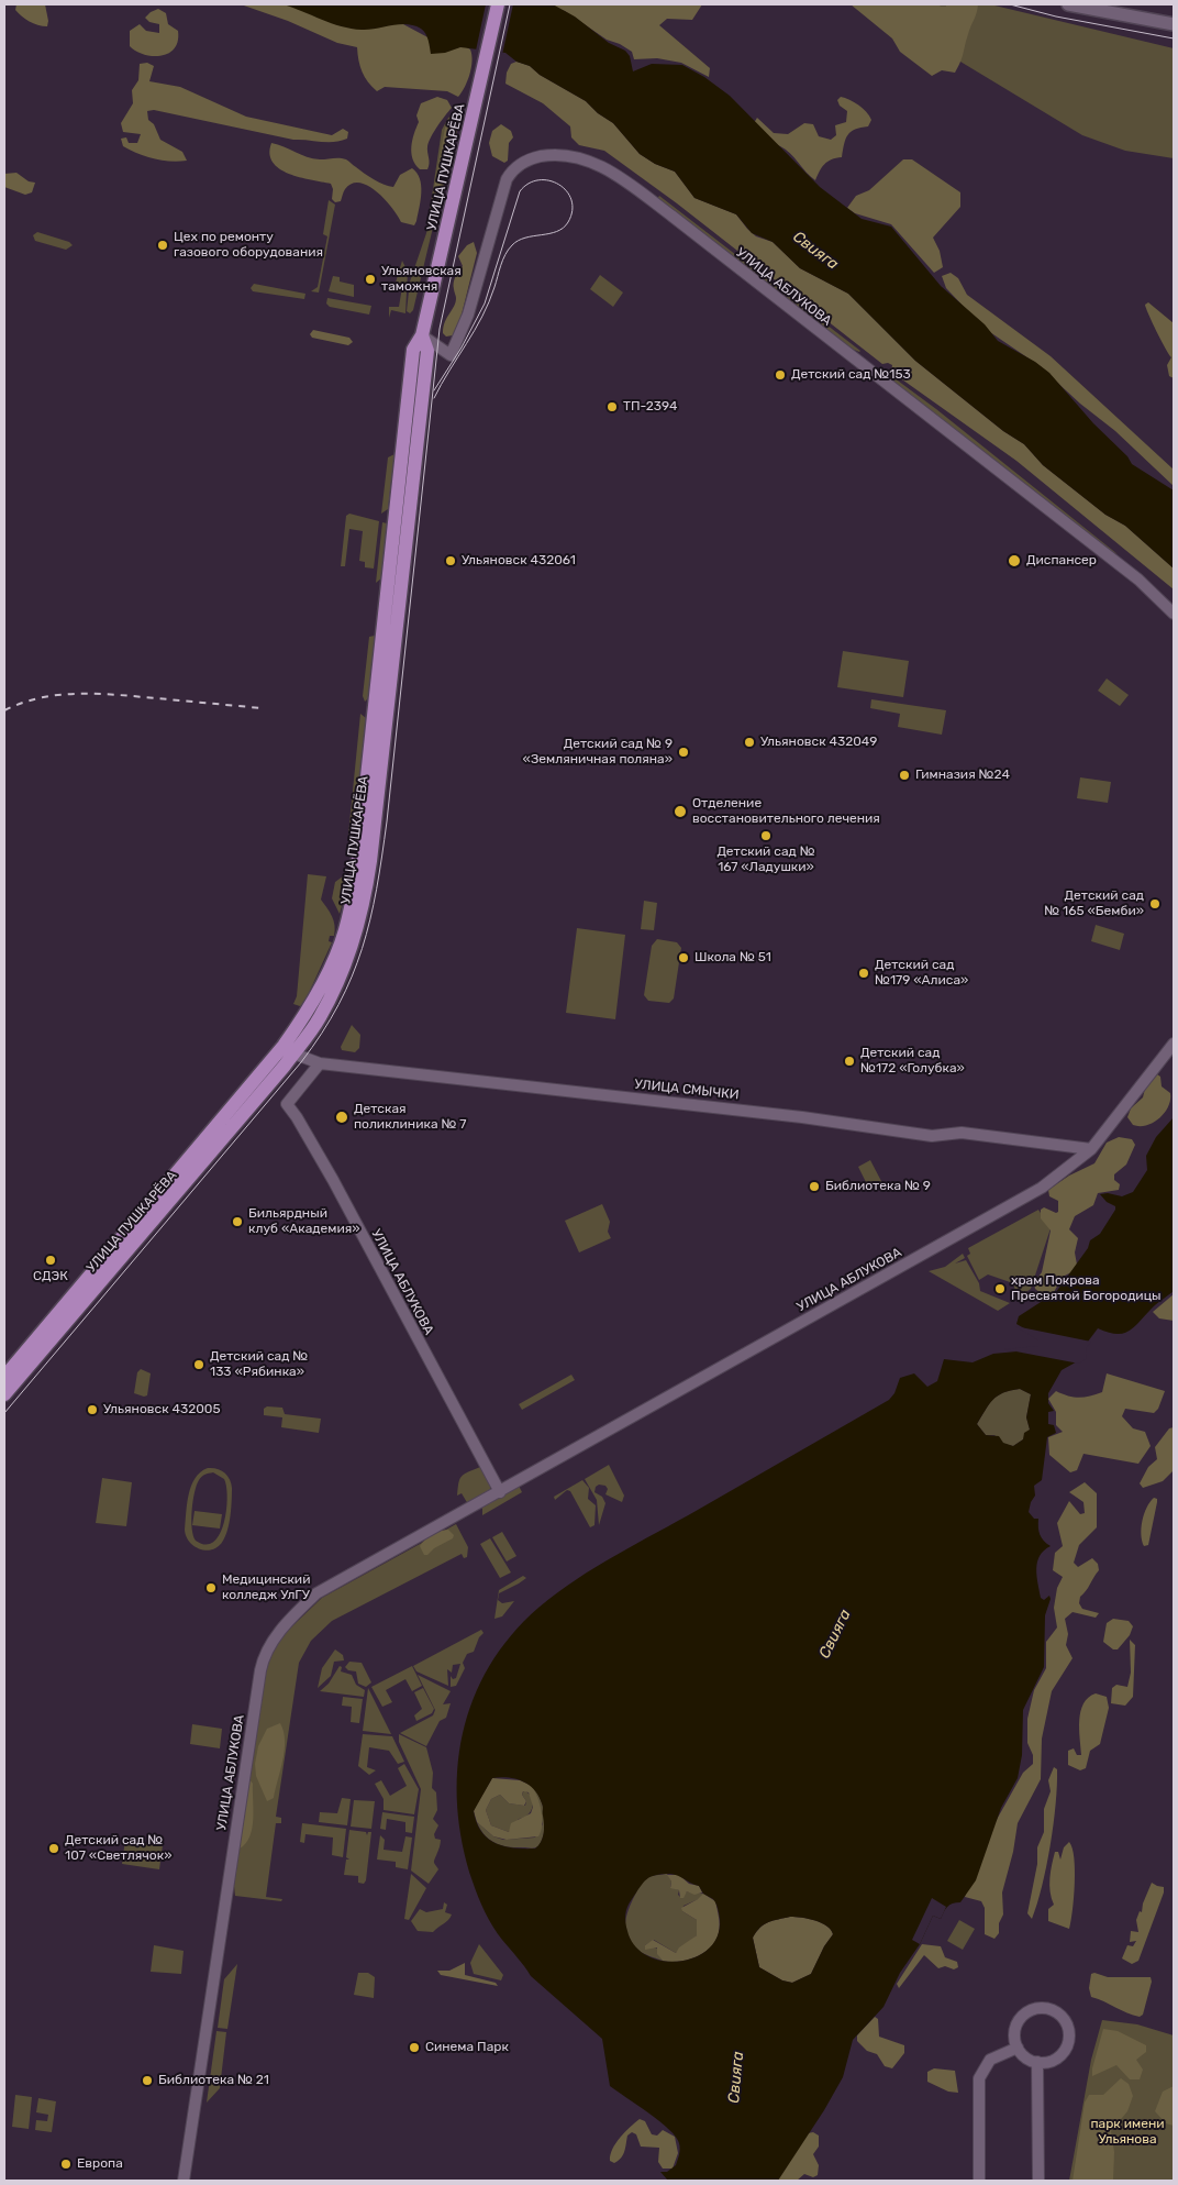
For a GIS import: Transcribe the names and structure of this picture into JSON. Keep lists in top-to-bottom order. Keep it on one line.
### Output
{"streets":{"main road":["УЛИЦА ПУШКАРЁВА"],"street":["УЛИЦА АБЛУКОВА","УЛИЦА СМЫЧКИ"]},"crossings":[["УЛИЦА ПУШКАРЁВА","УЛИЦА АБЛУКОВА"],["УЛИЦА ПУШКАРЁВА","УЛИЦА СМЫЧКИ"],["УЛИЦА АБЛУКОВА","УЛИЦА СМЫЧКИ"]],"water":["Свияга"],"parks":["парк имени Ульянова"],"places":["Цех по ремонту газового оборудования","Ульяновская таможня","Детский сад №153","ТП-2394","Ульяновск 432061","Диспансер","Ульяновск 432049","Детский сад № 9 «Земляничная поляна»","Гимназия №24","Отделение восстановительного лечения","Детский сад № 167 «Ладушки»","Детский сад № 165 «Бемби»","Школа № 51","Детский сад №179 «Алиса»","Детский сад №172 «Голубка»","Детская поликлиника № 7","Библиотека № 9","Бильярдный клуб «Академия»","СДЭК","храм Покрова Пресвятой Богородицы","Детский сад № 133 «Рябинка»","Ульяновск 432005","Медицинский колледж УлГУ","Детский сад № 107 «Светлячок»","Синема Парк","Библиотека № 21","Европа"]}
